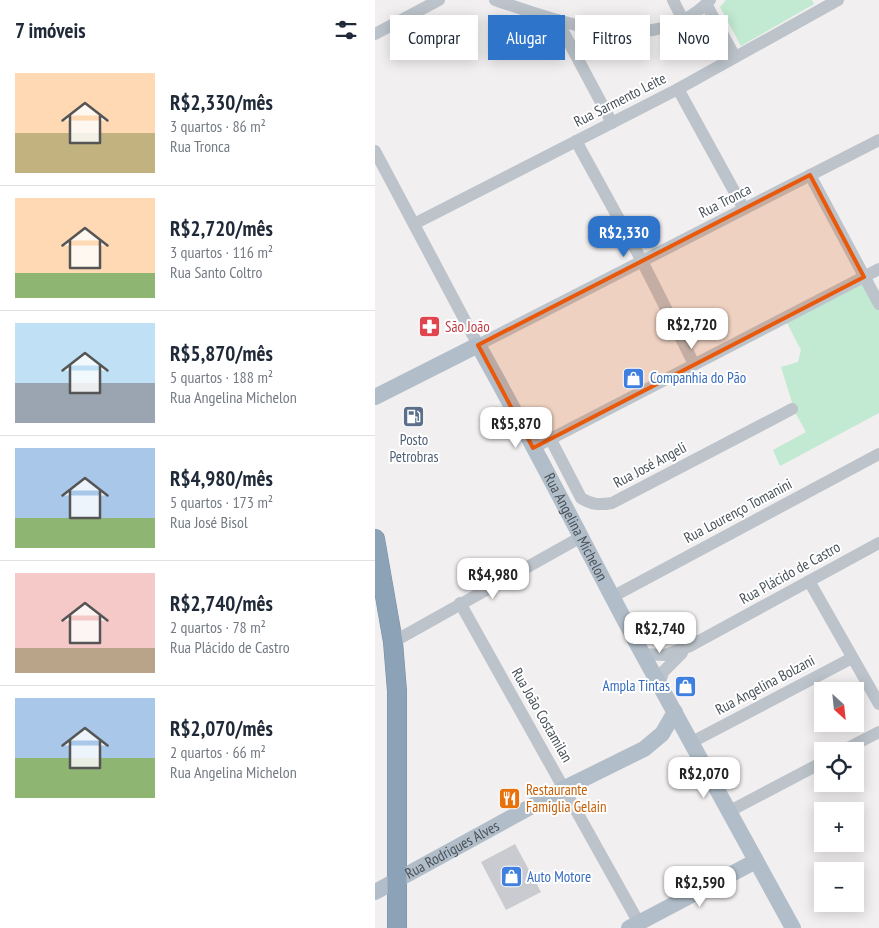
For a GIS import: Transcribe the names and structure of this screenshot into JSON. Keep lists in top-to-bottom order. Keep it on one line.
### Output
{"streets":{"main road":["Rua Angelina Michelon","Rua Rodrigues Alves"],"street":["Rua Sarmento Leite","Rua Tronca","Rua José Angeli","Rua Lourenço Tomanini","Rua Plácido de Castro","Rua Angelina Bolzani","Rua João Costamilan"]},"crossings":[["Rua Sarmento Leite","Rua Angelina Michelon"],["Rua Tronca","Rua Angelina Michelon"],["Rua Lourenço Tomanini","Rua Angelina Michelon"],["Rua Angelina Michelon","Rua Plácido de Castro"],["Rua Angelina Michelon","Rua Angelina Bolzani"],["Rua Angelina Michelon","Rua Rodrigues Alves"],["Rua João Costamilan","Rua Rodrigues Alves"]],"places":{"pharmacy":["São João"],"shop":["Companhia do Pão","Ampla Tintas","Auto Motore"],"fuel station":["Posto Petrobras"],"restaurant":["Restaurante Famiglia Gelain"]},"north":"bottom right","page":{"heading":"7 imóveis","chip":["Comprar","Alugar","Filtros","Novo"],"list":[{"name":"R$2,330/mês","note":"3 quartos · 86 m² · Rua Tronca"},{"name":"R$2,720/mês","note":"3 quartos · 116 m² · Rua Santo Coltro"},{"name":"R$5,870/mês","note":"5 quartos · 188 m² · Rua Angelina Michelon"},{"name":"R$4,980/mês","note":"5 quartos · 173 m² · Rua José Bisol"},{"name":"R$2,740/mês","note":"2 quartos · 78 m² · Rua Plácido de Castro"},{"name":"R$2,070/mês","note":"2 quartos · 66 m² · Rua Angelina Michelon"}],"price":["R$2,330","R$2,720","R$5,870","R$4,980","R$2,740","R$2,070","R$2,590"],"map_buttons":["+","−"]}}
